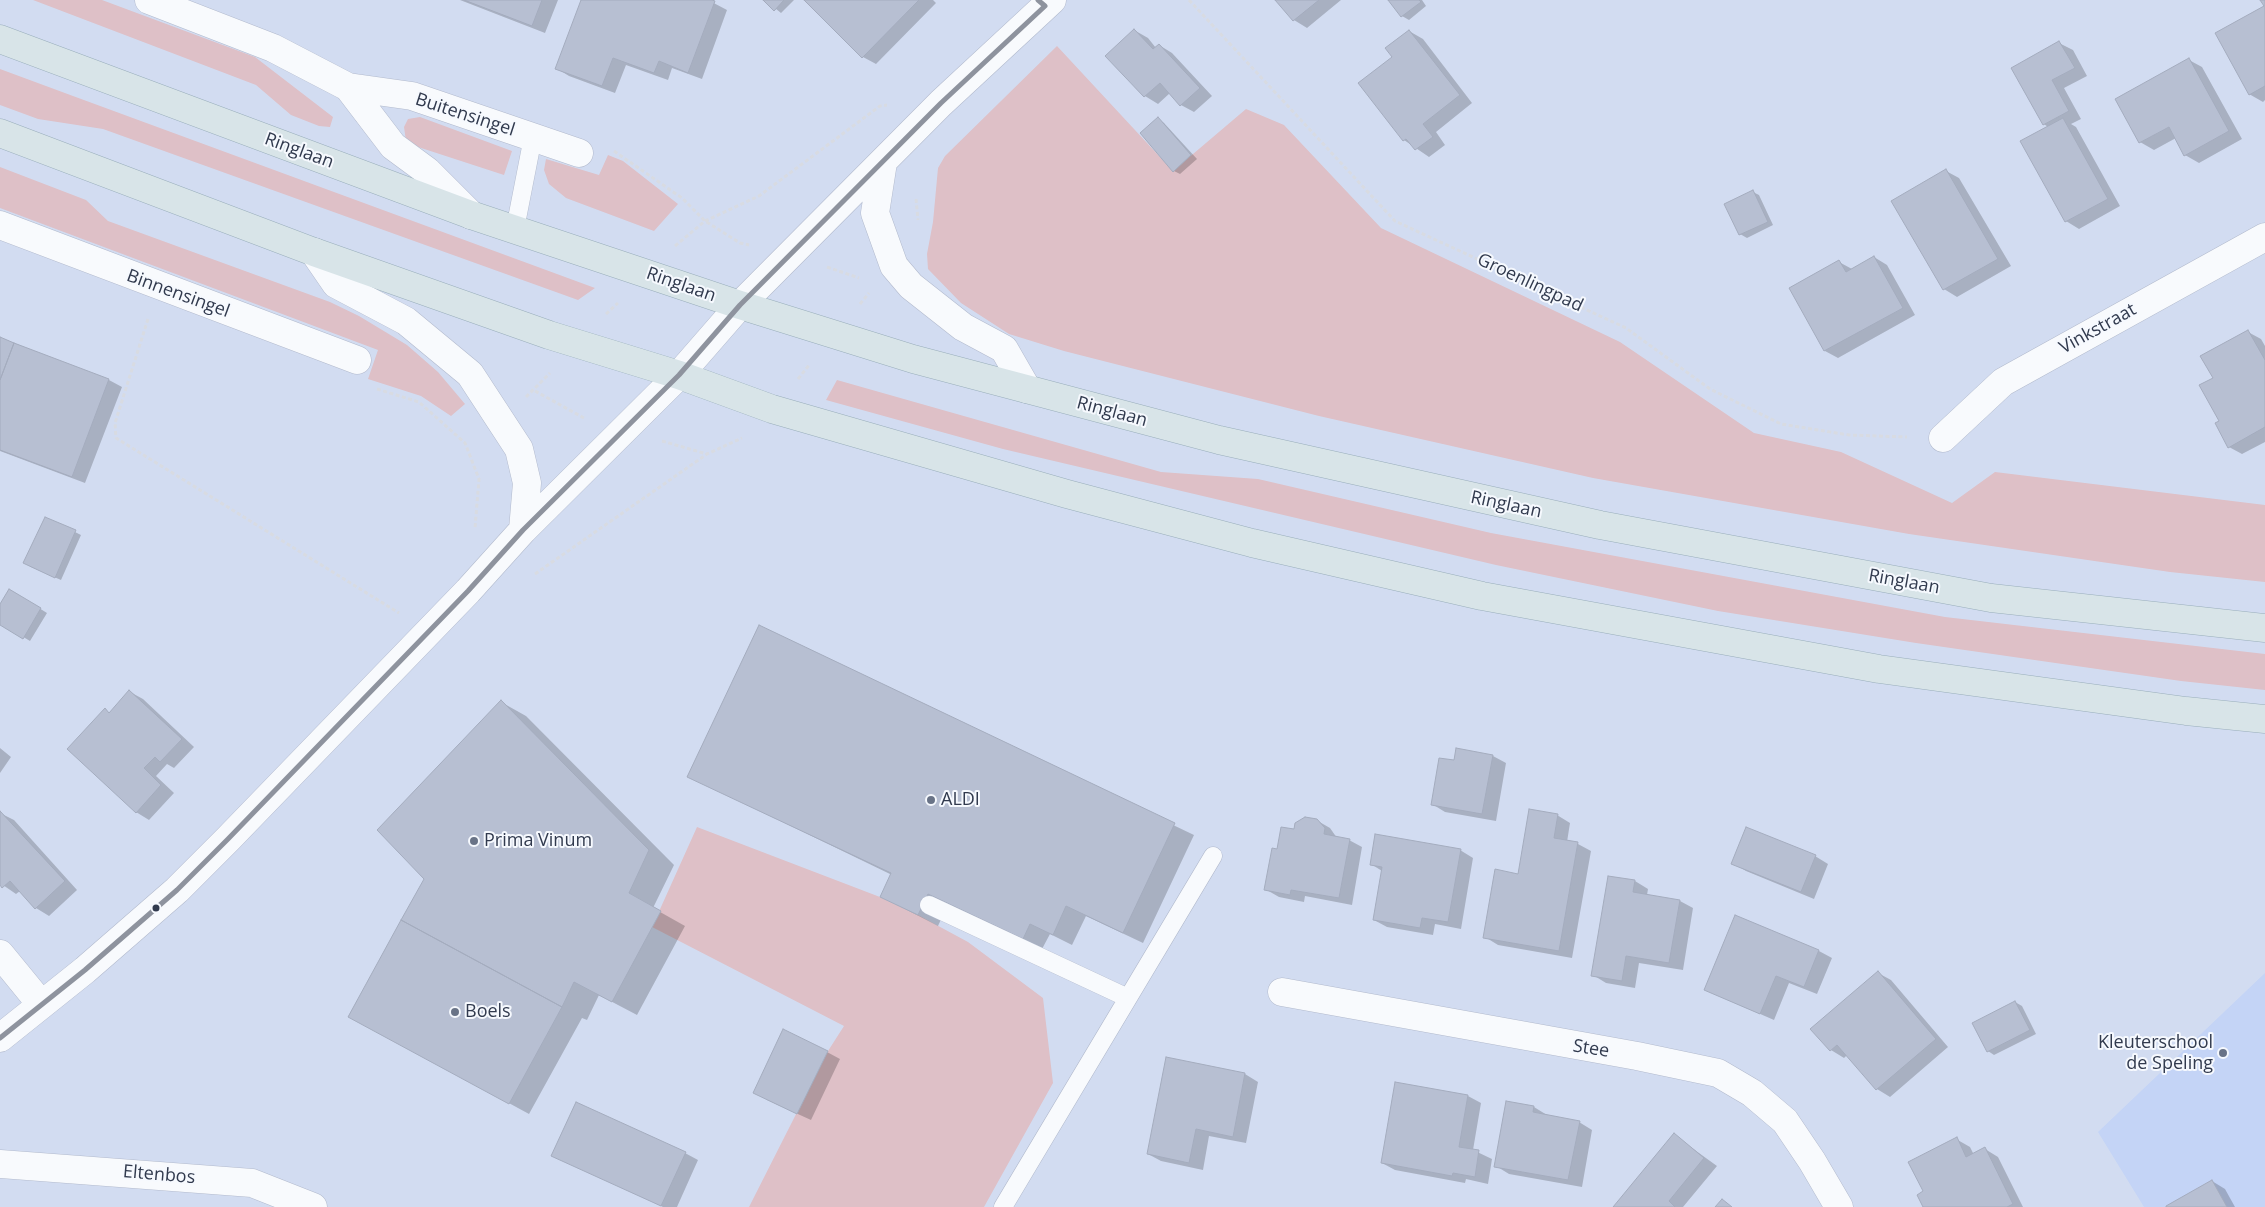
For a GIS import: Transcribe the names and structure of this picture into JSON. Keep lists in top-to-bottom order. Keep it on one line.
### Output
{"streets":{"highway":["Ringlaan"],"street":["Buitensingel","Binnensingel","Vinkstraat","Stee","Eltenbos"],"path":["Groenlingpad"]},"crossings":[["Buitensingel","Ringlaan"],["Groenlingpad","Vinkstraat"]],"places":["ALDI","Prima Vinum","Boels","Kleuterschool de Speling"]}
